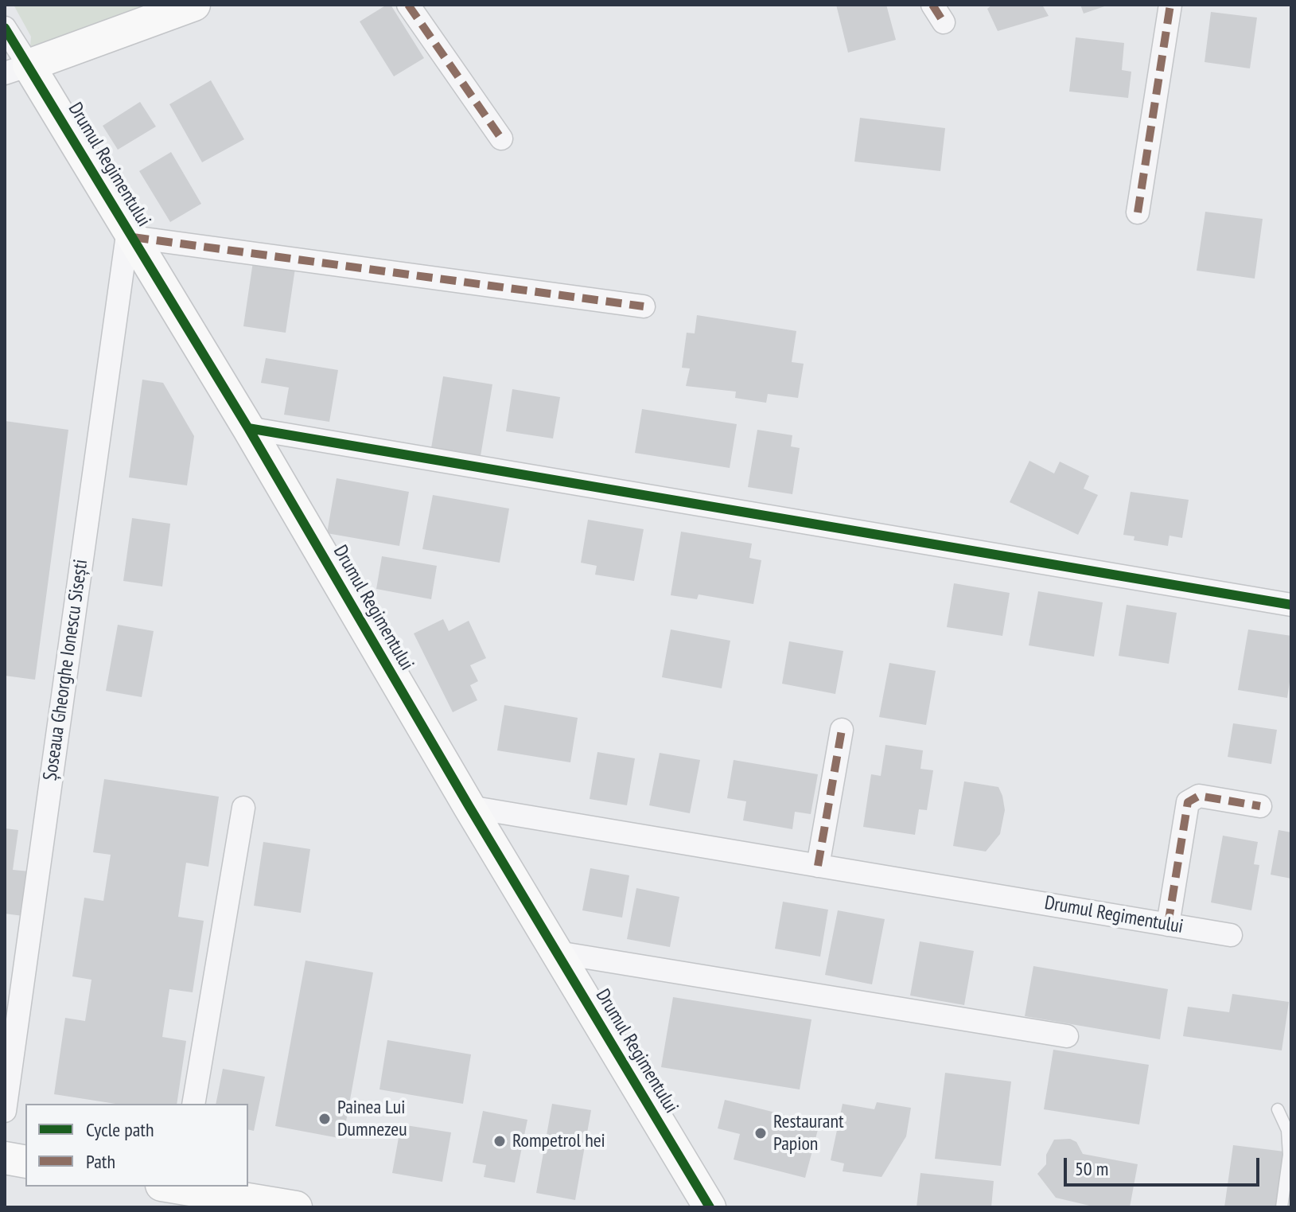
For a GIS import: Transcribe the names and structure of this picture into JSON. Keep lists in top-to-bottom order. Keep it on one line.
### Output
{"streets":{"street":["Drumul Regimentului","Șoseaua Gheorghe Ionescu Sisești"]},"crossings":[["Drumul Regimentului","Șoseaua Gheorghe Ionescu Sisești"]],"places":["Painea Lui Dumnezeu","Restaurant Papion","Rompetrol hei"],"legend":["Cycle path","Path"],"scale_bar":"50 m"}
